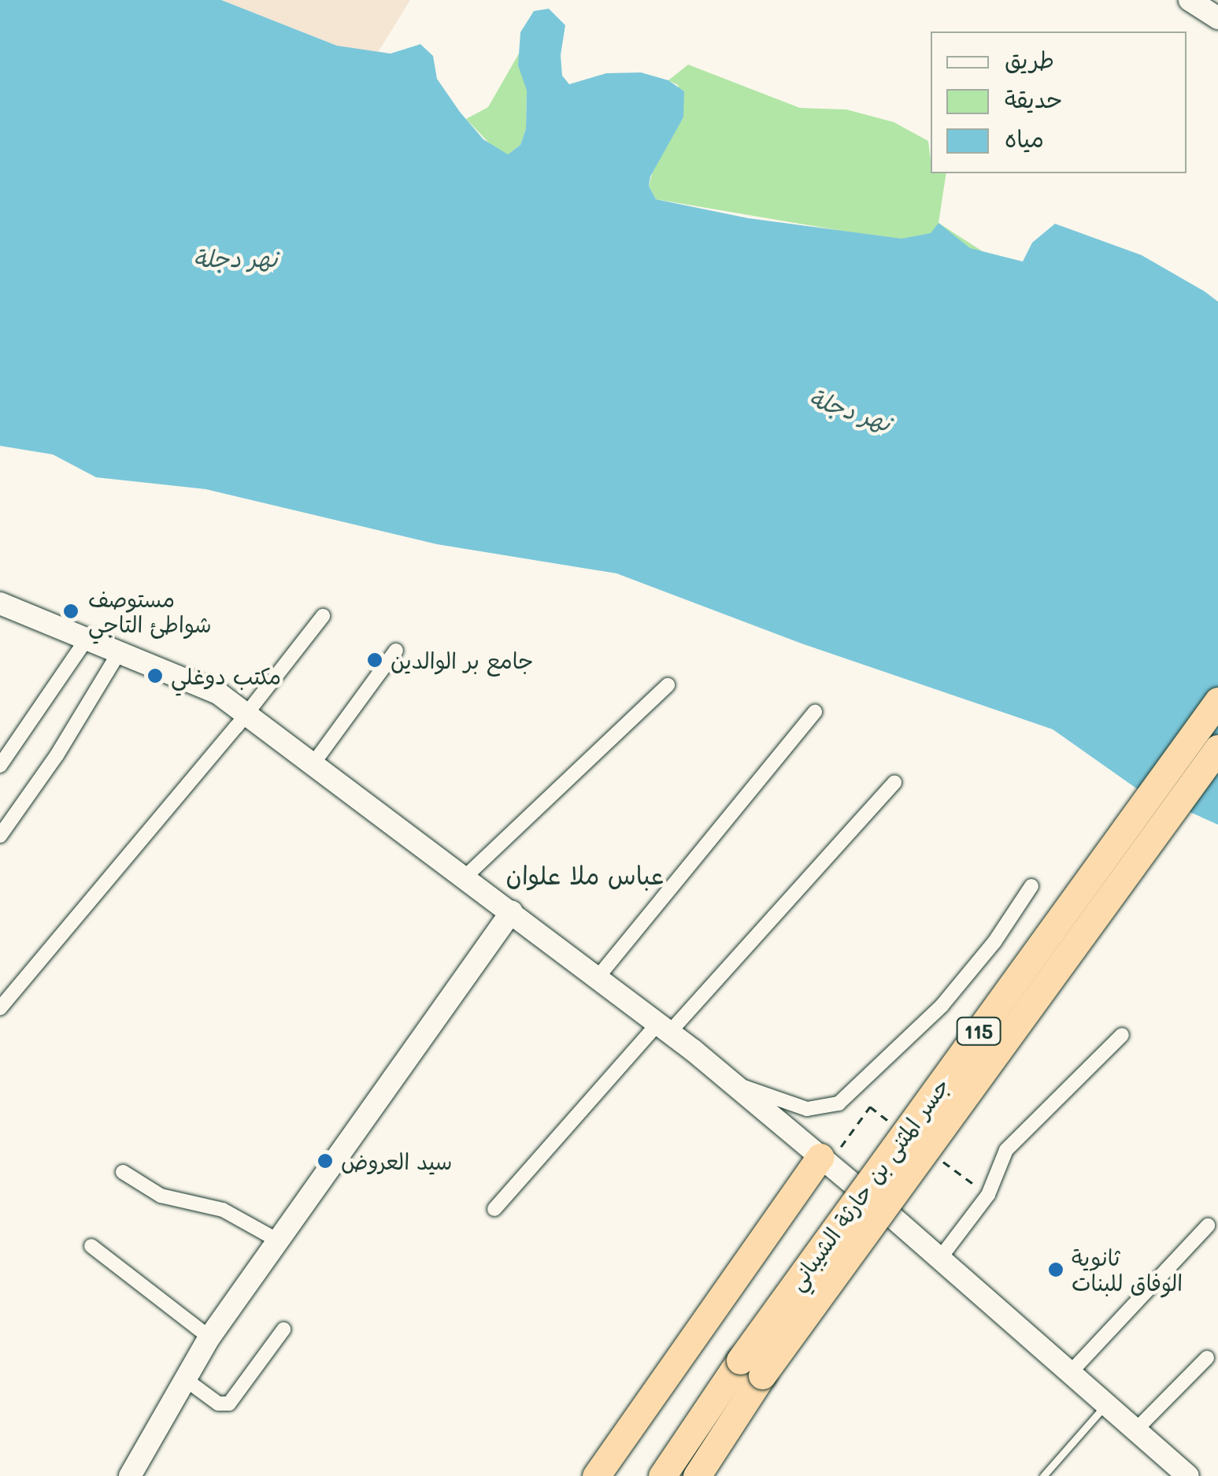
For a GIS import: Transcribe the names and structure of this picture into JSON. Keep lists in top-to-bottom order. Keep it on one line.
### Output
{"streets":{"highway":["115","جسر المثنى بن حارثة الشيباني"]},"crossings":[["115","جسر المثنى بن حارثة الشيباني"]],"districts":["عباس ملا علوان"],"water":["نهر دجلة"],"places":["مستوصف شواطئ التاجي","جامع بر الوالدين","مكتب دوغلي","سيد العروض","ثانوية الوفاق للبنات"],"legend":["طريق","حديقة","مياه"]}
